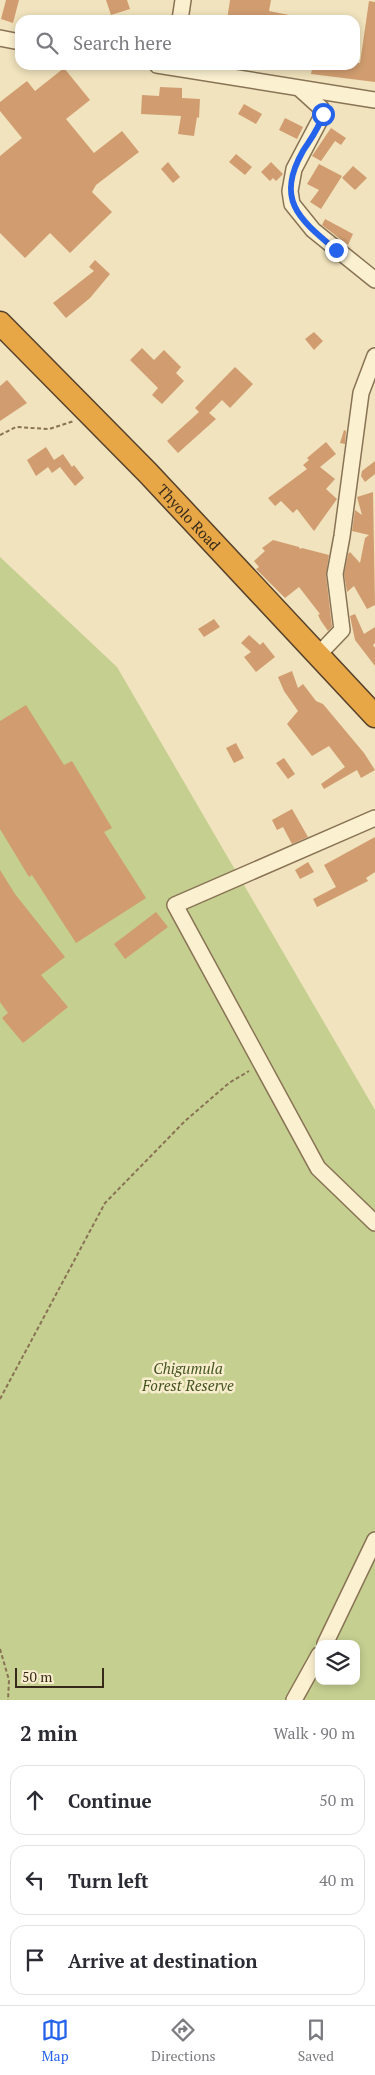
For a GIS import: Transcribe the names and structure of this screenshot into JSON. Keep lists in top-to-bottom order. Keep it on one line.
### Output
{"streets":{"highway":["Thyolo Road"]},"parks":["Chigumula Forest Reserve"],"scale_bar":"50 m","page":{"search":"Search here","scale":"50 m","heading":["2 min","Walk · 90 m"],"list":[["Continue","50 m"],["Turn left","40 m"],"Arrive at destination"],"nav":["Map","Directions","Saved"]}}
